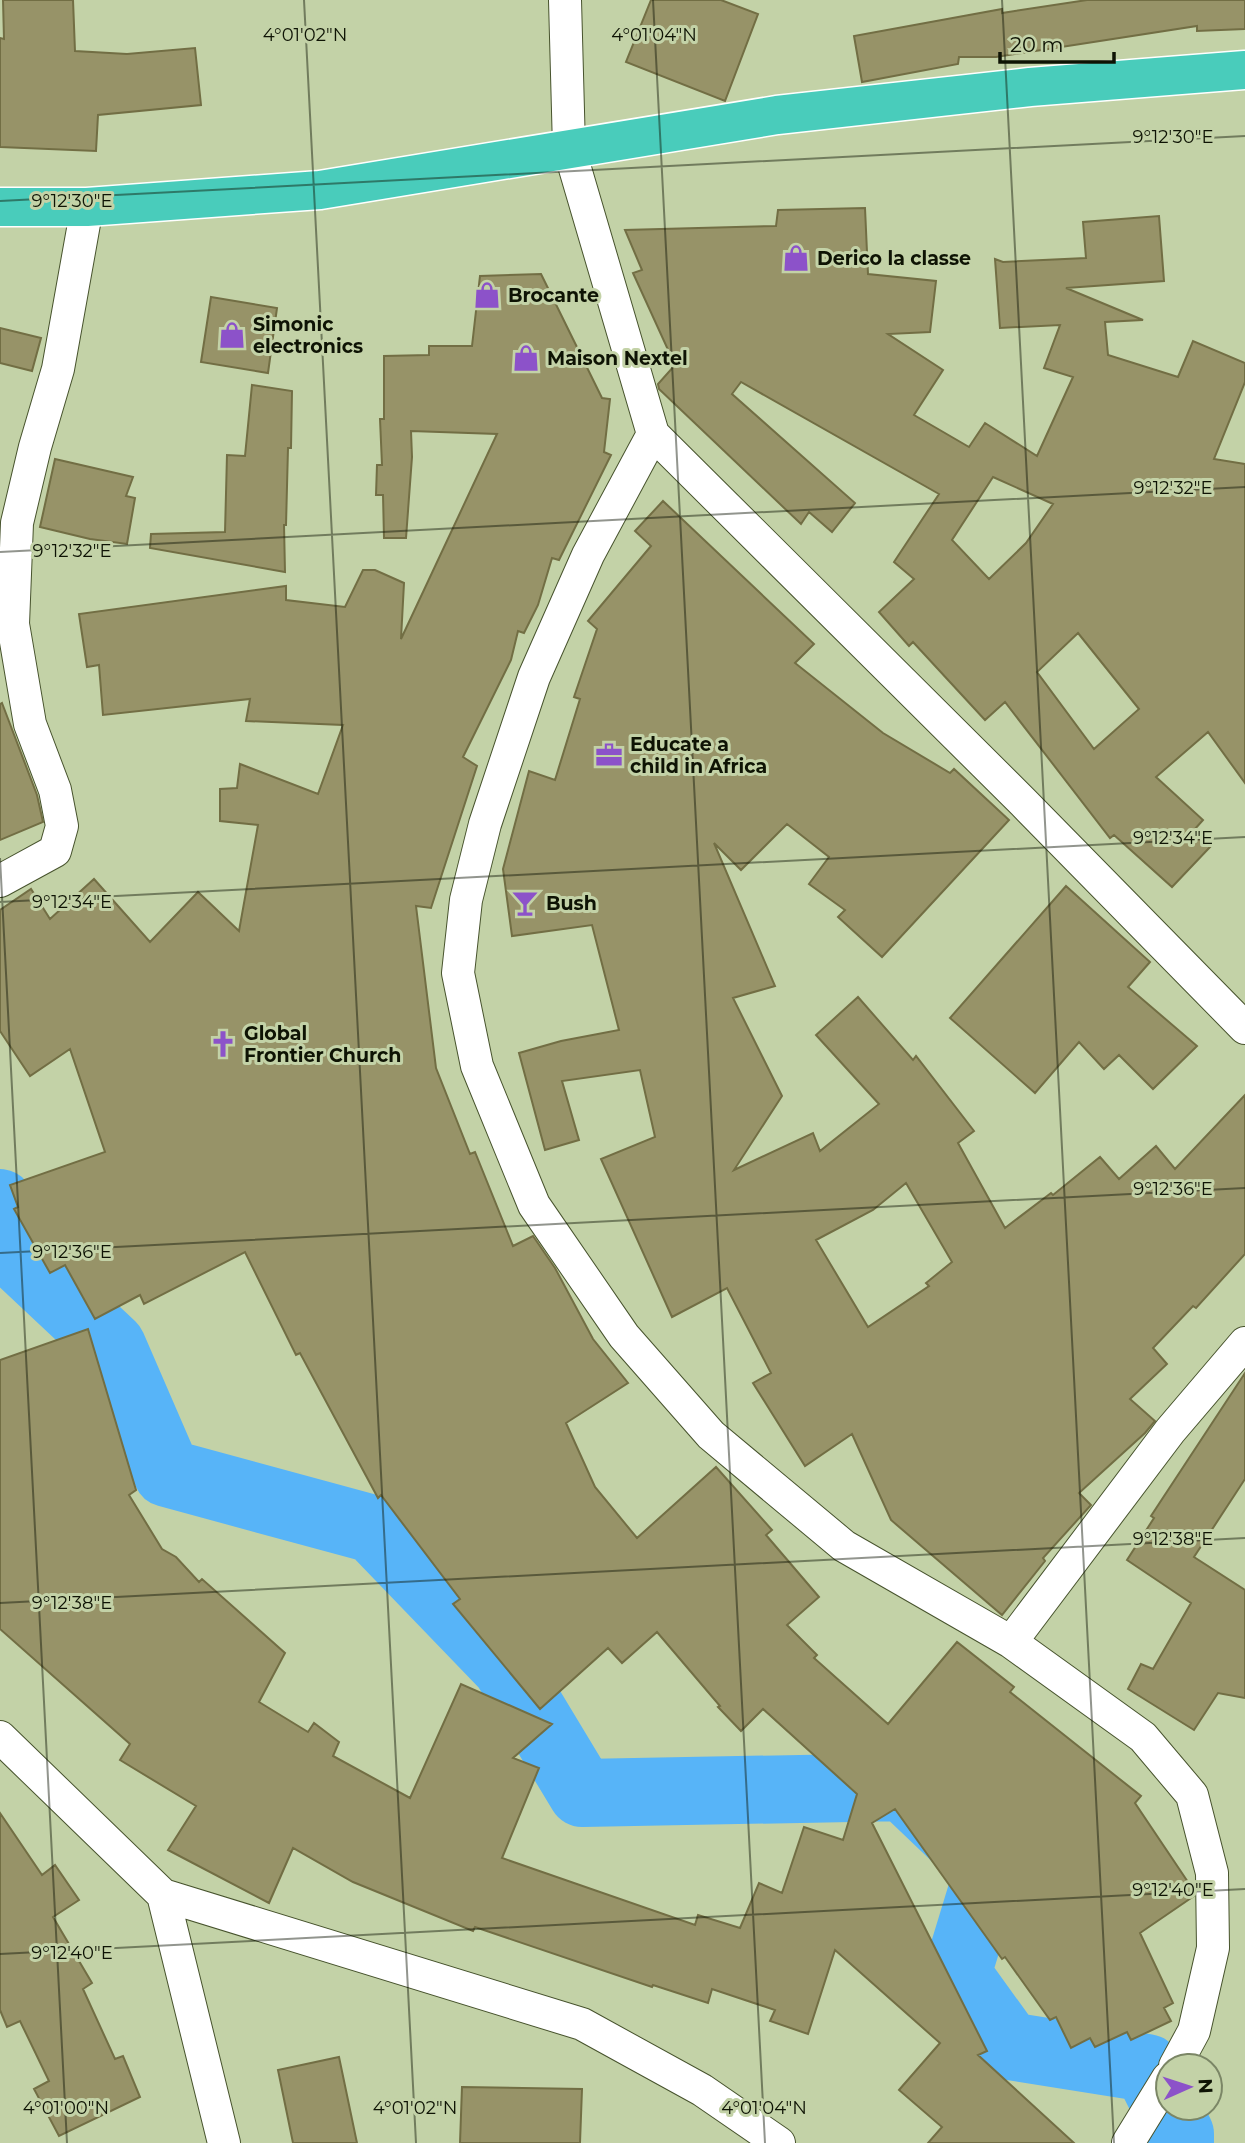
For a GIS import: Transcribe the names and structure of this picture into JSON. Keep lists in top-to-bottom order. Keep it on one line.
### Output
{"places":{"shop":["Derico la classe","Brocante","Simonic electronics","Maison Nextel"],"office":["Educate a child in Africa"],"bar":["Bush"],"church":["Global Frontier Church"]},"scale_bar":"20 m","north":"right","coordinates":["4°01'02\"N","4°01'04\"N","9°12'30\"E","9°12'32\"E","9°12'34\"E","9°12'36\"E","9°12'38\"E","9°12'40\"E","4°01'00\"N"]}
